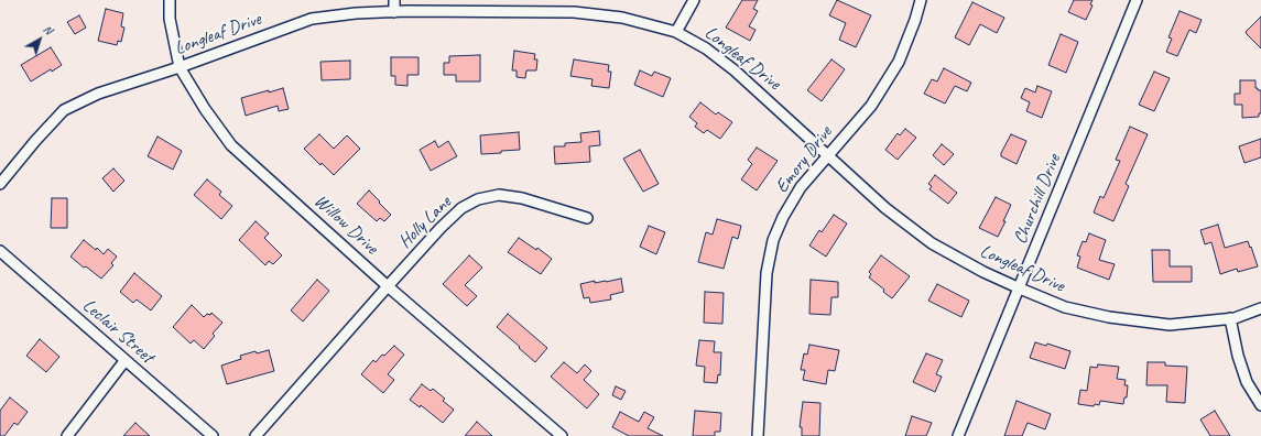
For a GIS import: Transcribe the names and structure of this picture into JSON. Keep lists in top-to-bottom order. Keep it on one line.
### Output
{"streets":{"street":["Longleaf Drive","Emory Drive","Churchill Drive","Holly Lane","Willow Drive","Leclair Street"]},"crossings":[["Longleaf Drive","Emory Drive"],["Longleaf Drive","Churchill Drive"],["Longleaf Drive","Willow Drive"],["Holly Lane","Willow Drive"]],"north":"top right"}
